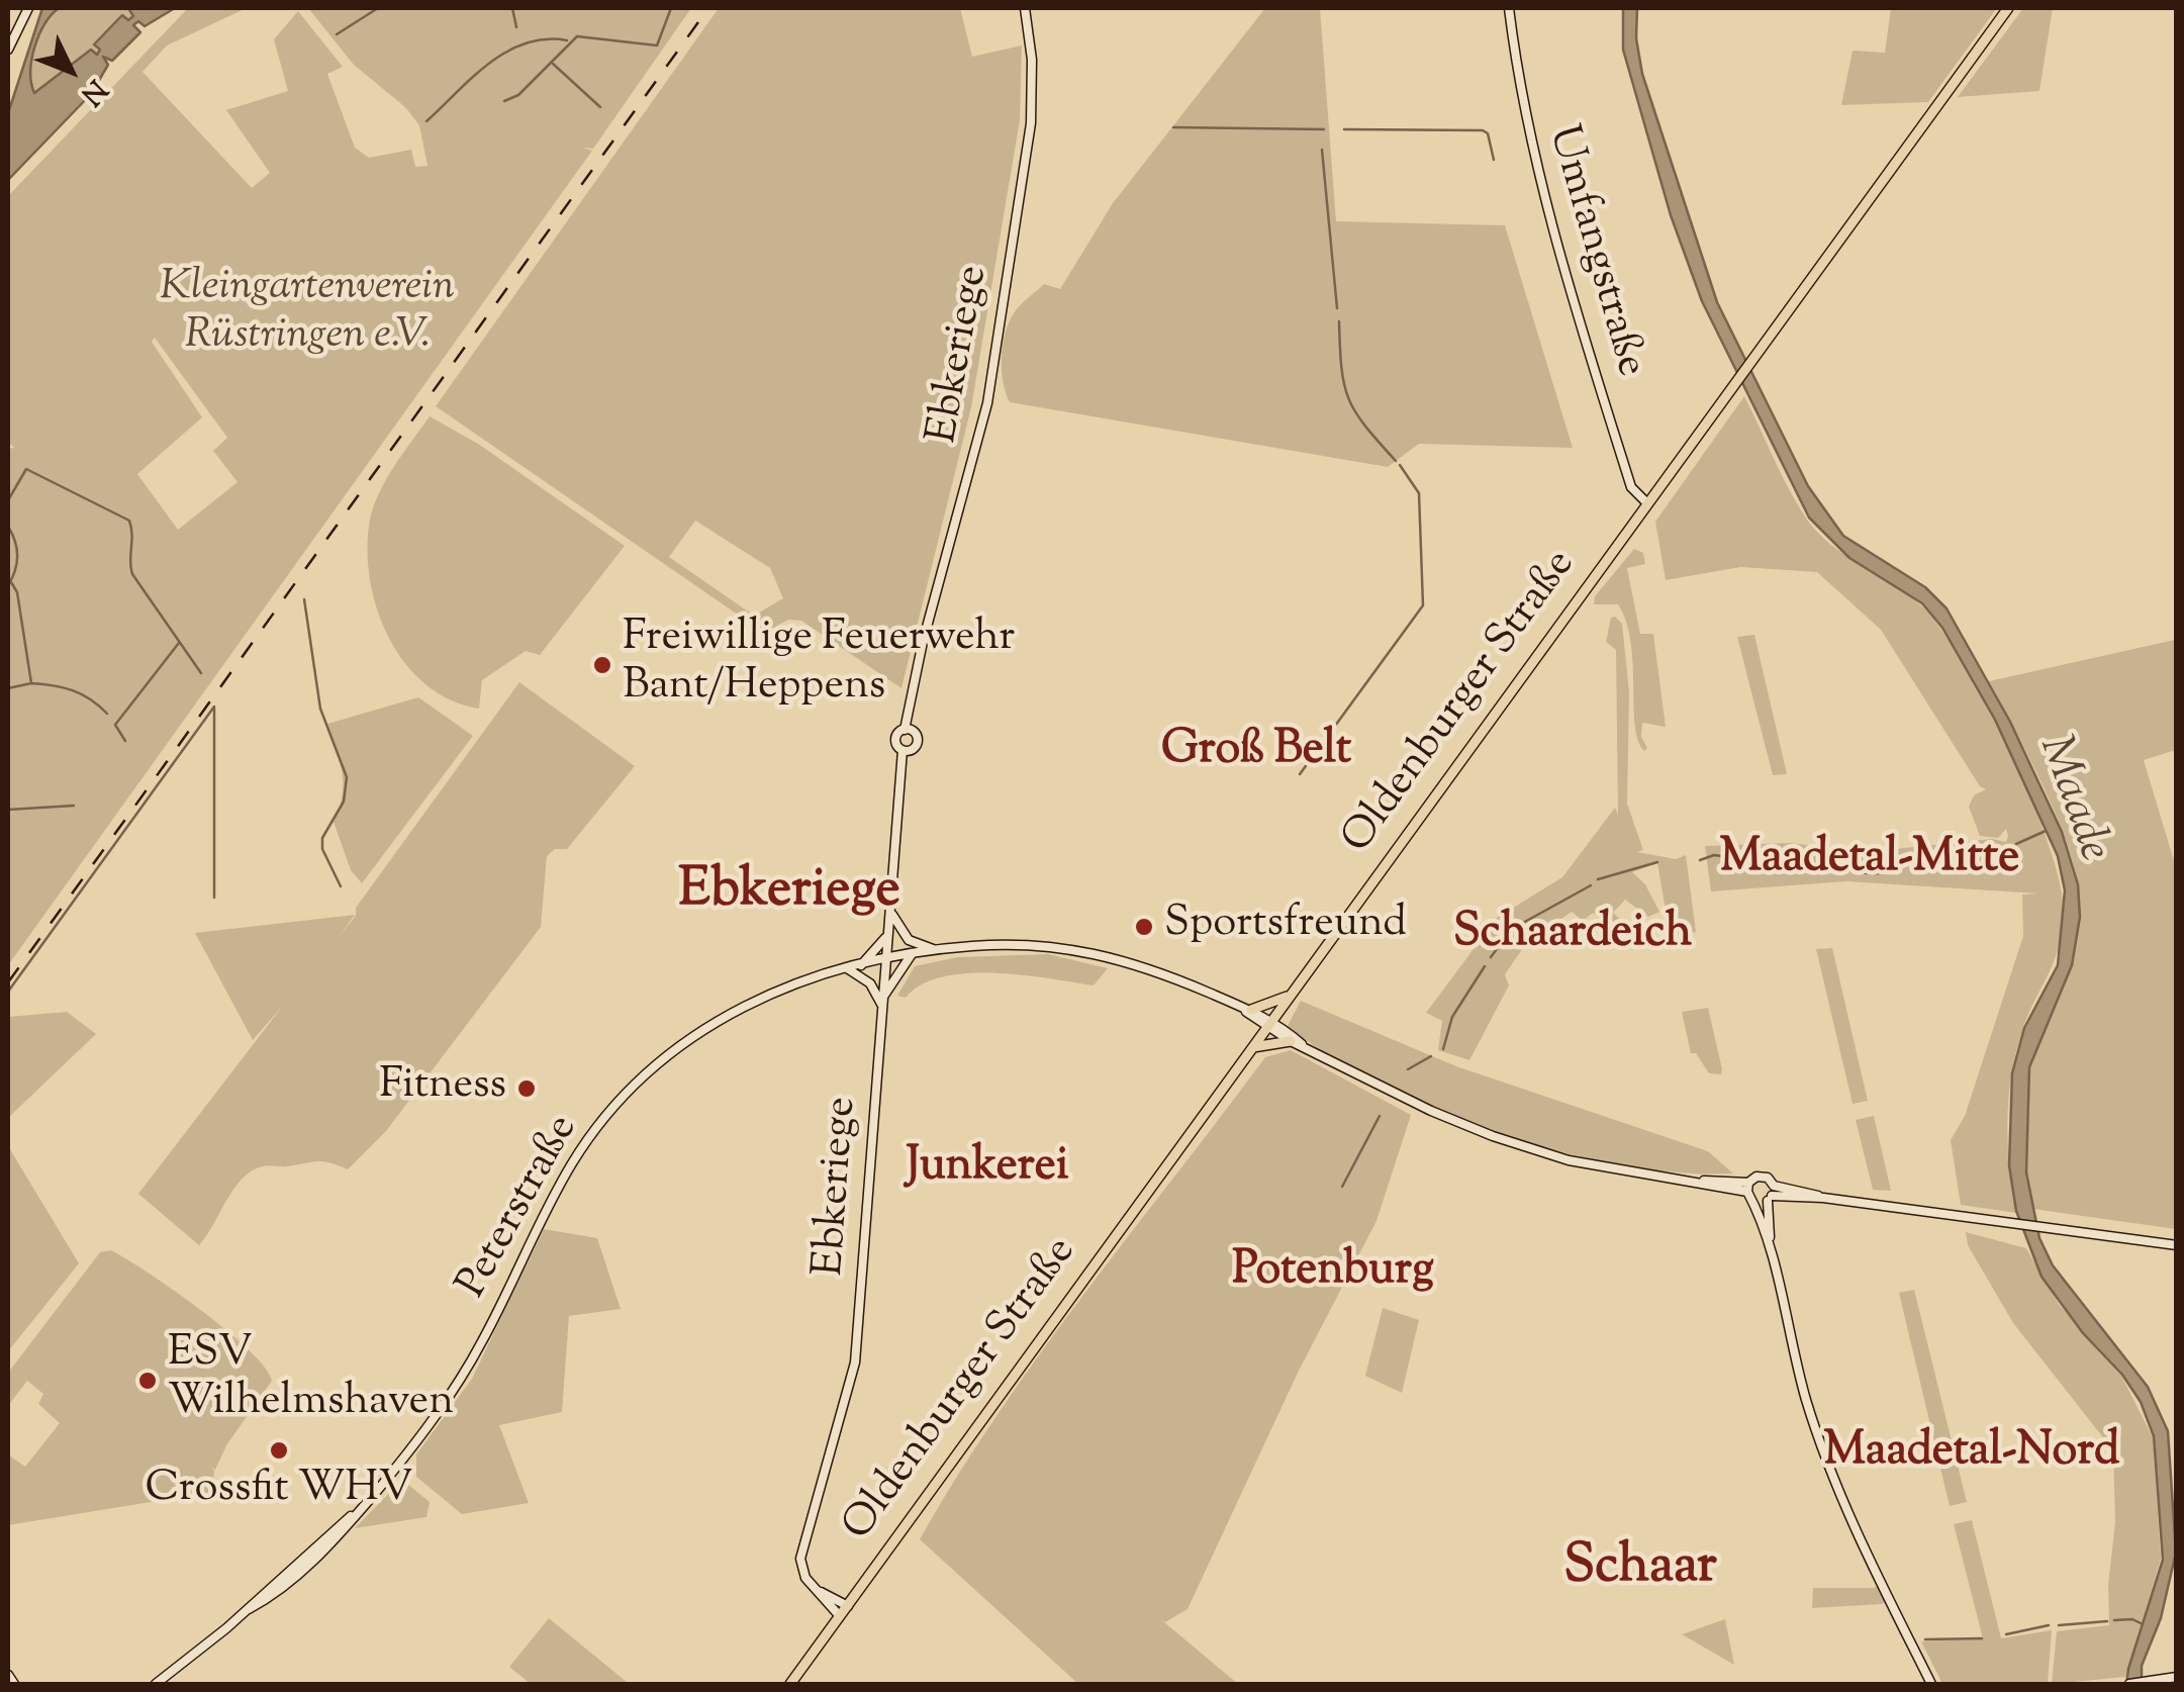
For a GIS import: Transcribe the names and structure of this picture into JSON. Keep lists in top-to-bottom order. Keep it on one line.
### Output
{"streets":{"main road":["Umfangstraße","Ebkeriege","Oldenburger Straße","Peterstraße"]},"crossings":[["Umfangstraße","Oldenburger Straße"],["Ebkeriege","Oldenburger Straße"],["Ebkeriege","Peterstraße"],["Oldenburger Straße","Peterstraße"]],"districts":["Groß Belt","Maadetal-Mitte","Ebkeriege","Schaardeich","Junkerei","Potenburg","Maadetal-Nord","Schaar"],"water":["Maade"],"parks":["Kleingartenverein Rüstringen e.V."],"places":["Freiwillige Feuerwehr Bant/Heppens","Sportsfreund","Fitness","ESV Wilhelmshaven","Crossfit WHV"],"north":"bottom right"}
